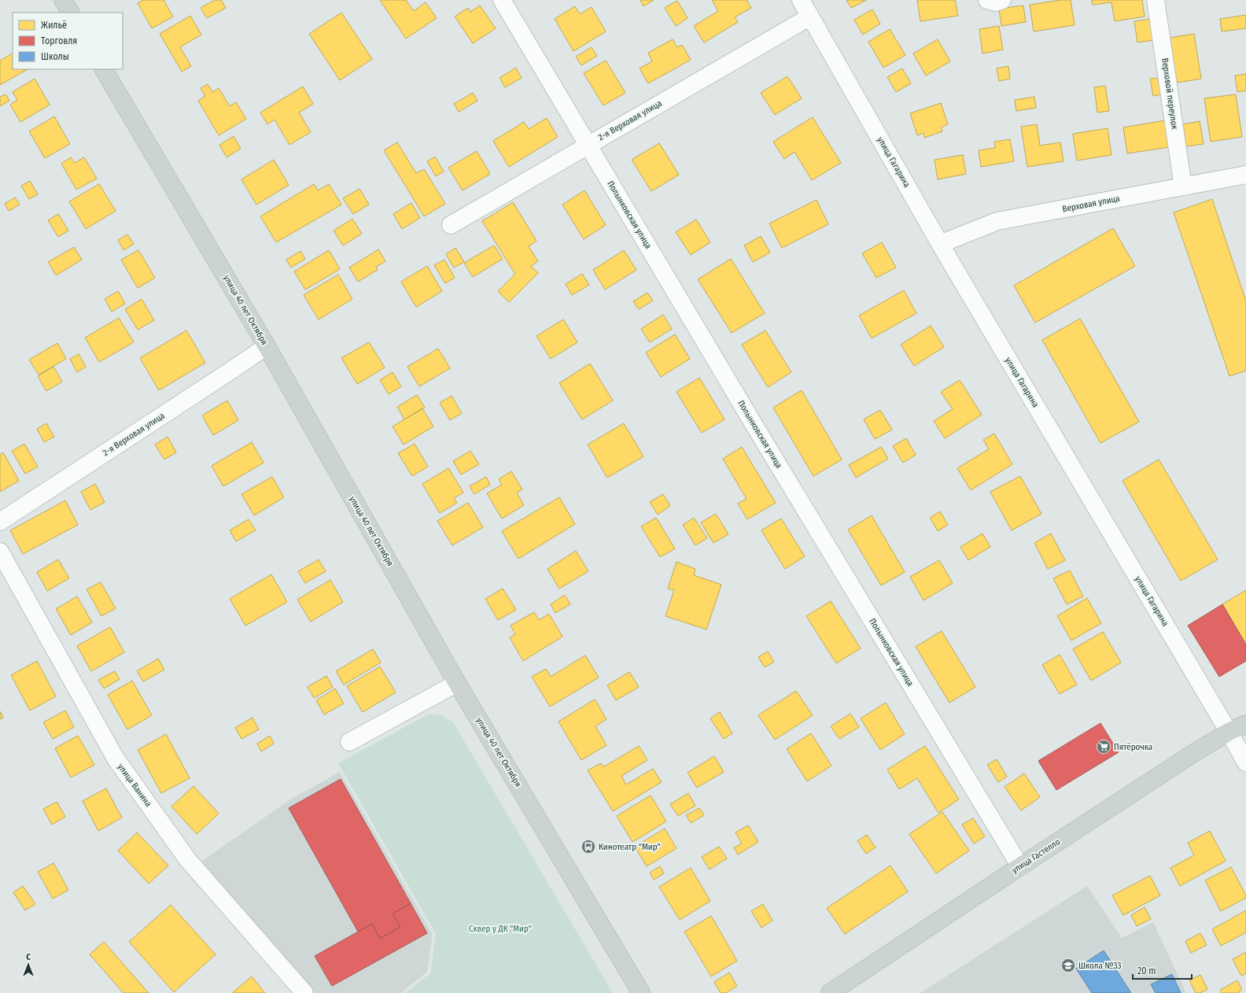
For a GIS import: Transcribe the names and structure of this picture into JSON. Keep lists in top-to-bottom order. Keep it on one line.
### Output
{"streets":{"main road":["улица 40 лет Октября","улица Гастелло"],"street":["Верховой переулок","2-я Верховая улица","улица Гагарина","Верховая улица","Полынковская улица","улица Ванина"]},"crossings":[["Верховой переулок","Верховая улица"],["2-я Верховая улица","улица Гагарина"],["2-я Верховая улица","Полынковская улица"],["2-я Верховая улица","улица 40 лет Октября"],["улица Гагарина","Верховая улица"],["улица Гагарина","улица Гастелло"],["Полынковская улица","улица Гастелло"]],"parks":["Сквер у ДК \"Мир\""],"places":{"supermarket":["Пятёрочка"],"bus stop":["Кинотеатр \"Мир\""],"school or university":["Школа №33"]},"legend":["Жильё","Торговля","Школы"],"scale_bar":"20 m","north":"top"}
